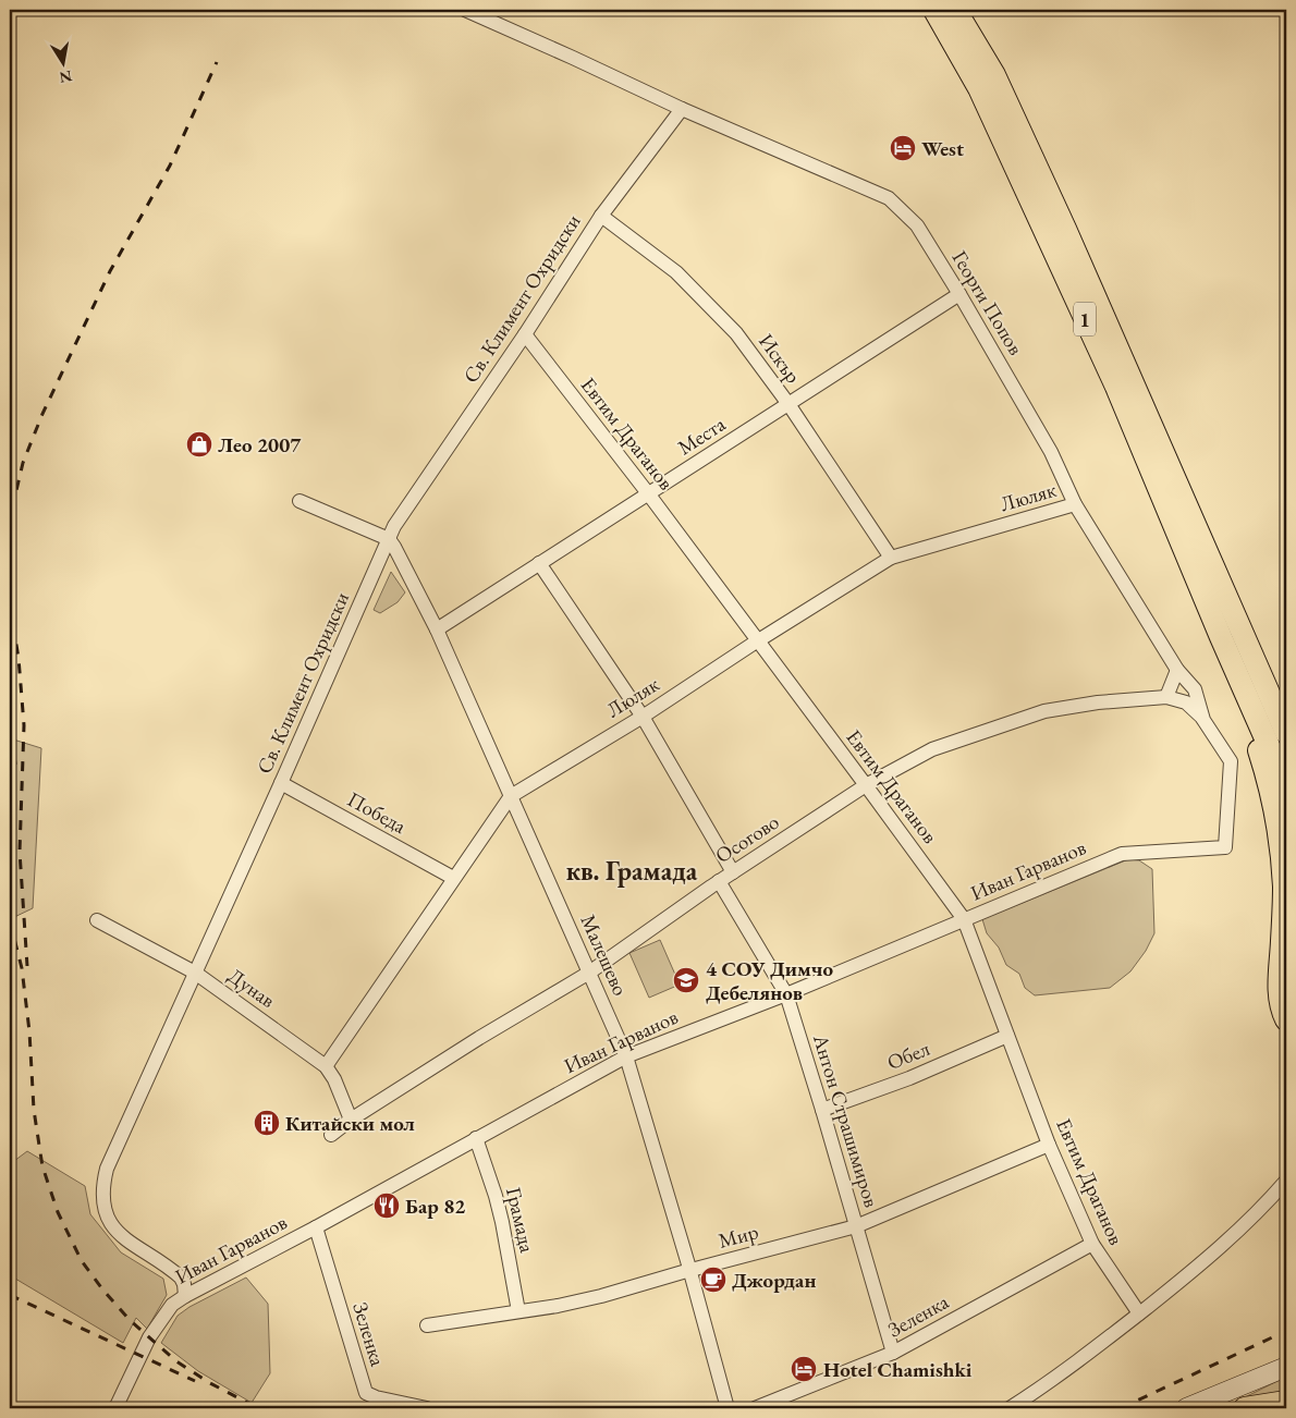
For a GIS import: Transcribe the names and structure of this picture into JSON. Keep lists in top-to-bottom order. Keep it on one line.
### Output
{"streets":{"main road":["1"],"street":["Св. Климент Охридски","Георги Попов","Искър","Евтим Драганов","Места","Люляк","Победа","Осогово","Иван Гарванов","Малешево","Дунав","Обел","Антон Страшимиров","Грамада","Мир","Зеленка"]},"crossings":[["Св. Климент Охридски","Георги Попов"],["Св. Климент Охридски","Искър"],["Св. Климент Охридски","Евтим Драганов"],["Св. Климент Охридски","Победа"],["Св. Климент Охридски","Иван Гарванов"],["Св. Климент Охридски","Малешево"],["Св. Климент Охридски","Дунав"],["Георги Попов","Места"],["Георги Попов","Люляк"],["Георги Попов","Иван Гарванов"],["Искър","Места"],["Искър","Люляк"],["Евтим Драганов","Места"],["Евтим Драганов","Люляк"],["Евтим Драганов","Осогово"],["Евтим Драганов","Иван Гарванов"],["Евтим Драганов","Обел"],["Евтим Драганов","Мир"],["Евтим Драганов","Зеленка"],["Места","Малешево"],["Люляк","Победа"],["Люляк","Малешево"],["Люляк","Дунав"],["Осогово","Малешево"],["Осогово","Дунав"],["Осогово","Антон Страшимиров"],["Иван Гарванов","Малешево"],["Иван Гарванов","Антон Страшимиров"],["Иван Гарванов","Грамада"],["Иван Гарванов","Зеленка"],["Малешево","Мир"],["Обел","Антон Страшимиров"],["Антон Страшимиров","Мир"],["Антон Страшимиров","Зеленка"],["Грамада","Мир"]],"districts":["кв. Грамада"],"places":{"hotel":["West","Hotel Chamishki"],"shop":["Лео 2007"],"school or university":["4 СОУ Димчо Дебелянов"],"building":["Китайски мол"],"restaurant":["Бар 82"],"cafe":["Джордан"]},"north":"bottom"}
